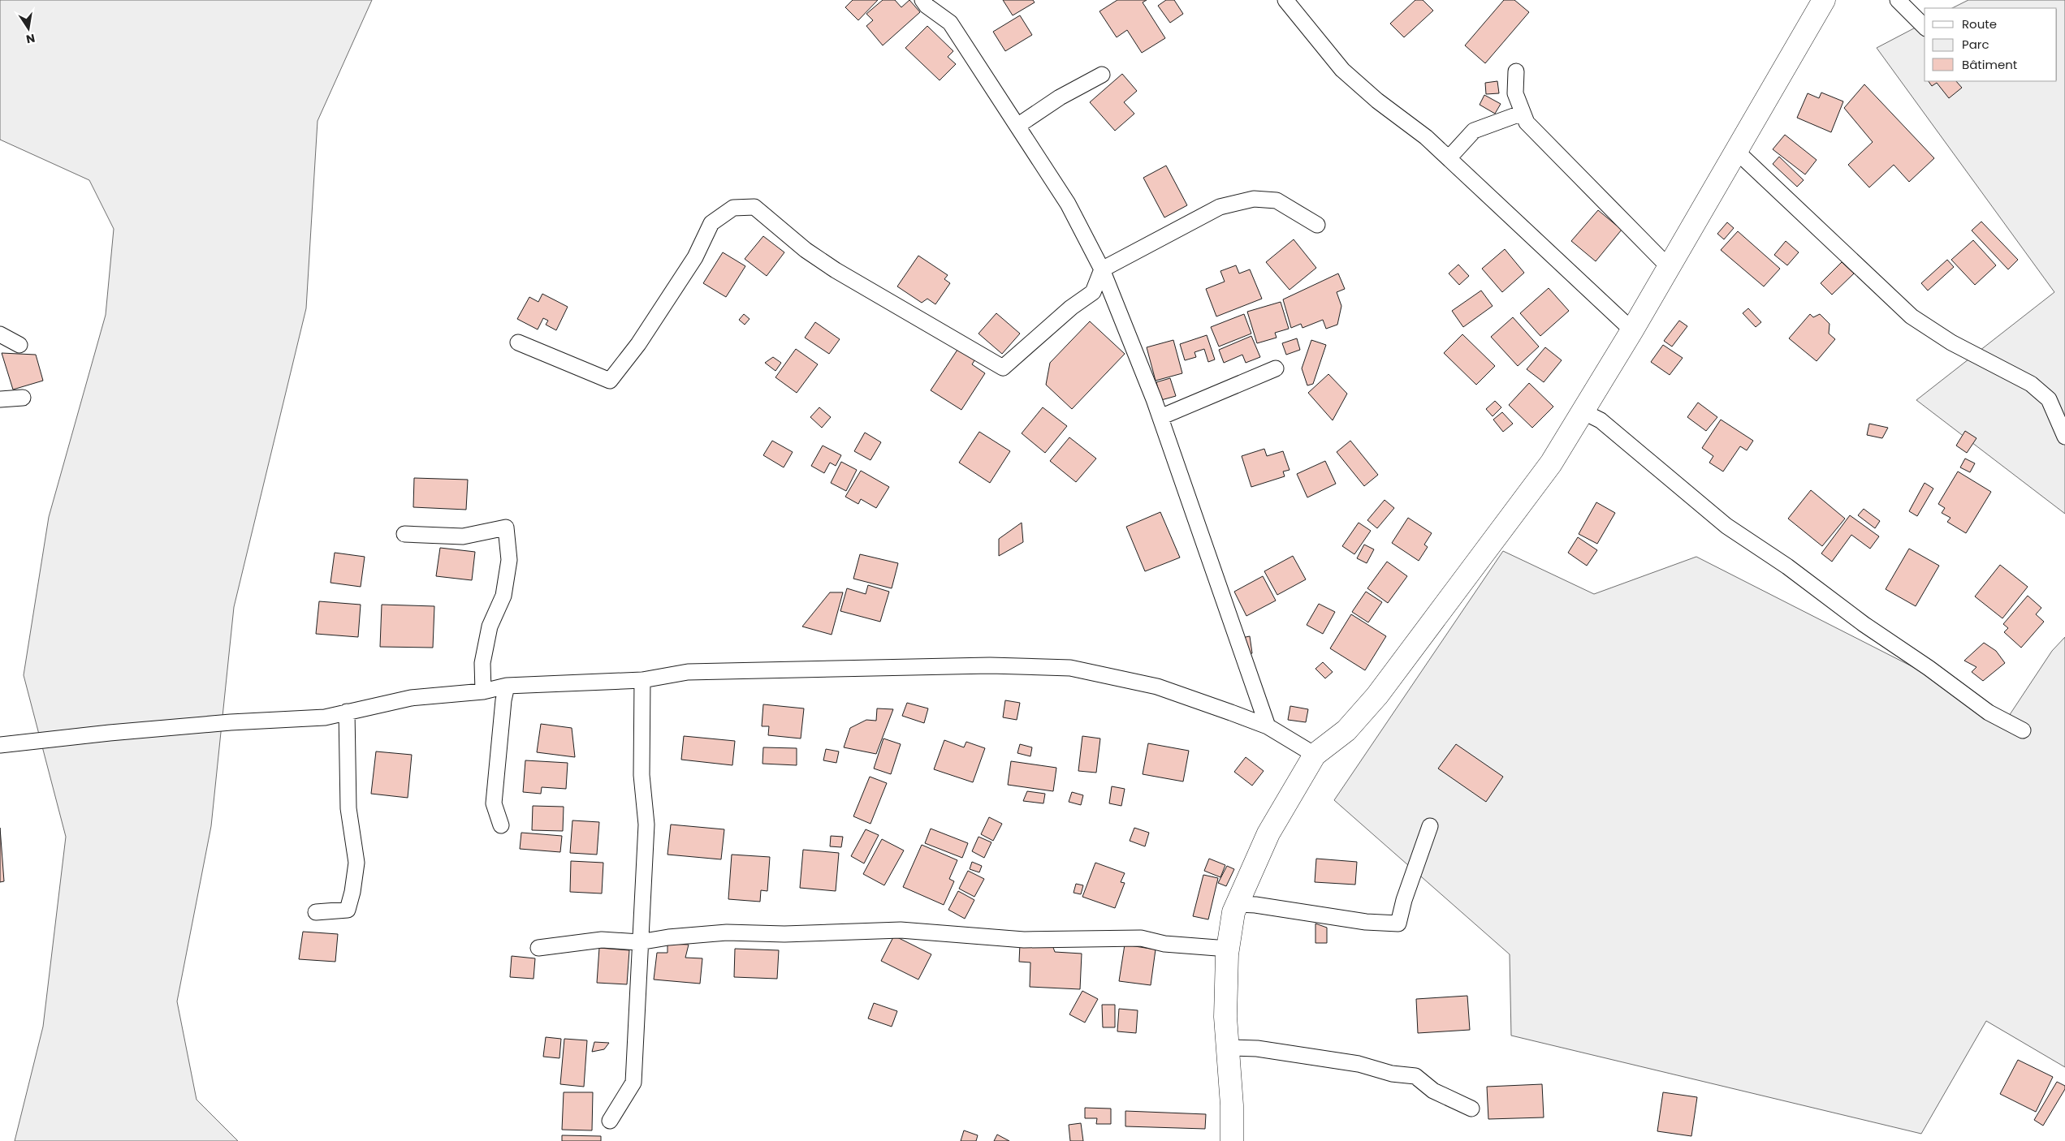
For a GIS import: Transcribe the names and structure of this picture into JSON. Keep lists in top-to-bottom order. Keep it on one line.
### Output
{"legend":["Route","Parc","Bâtiment"],"north":"bottom"}
